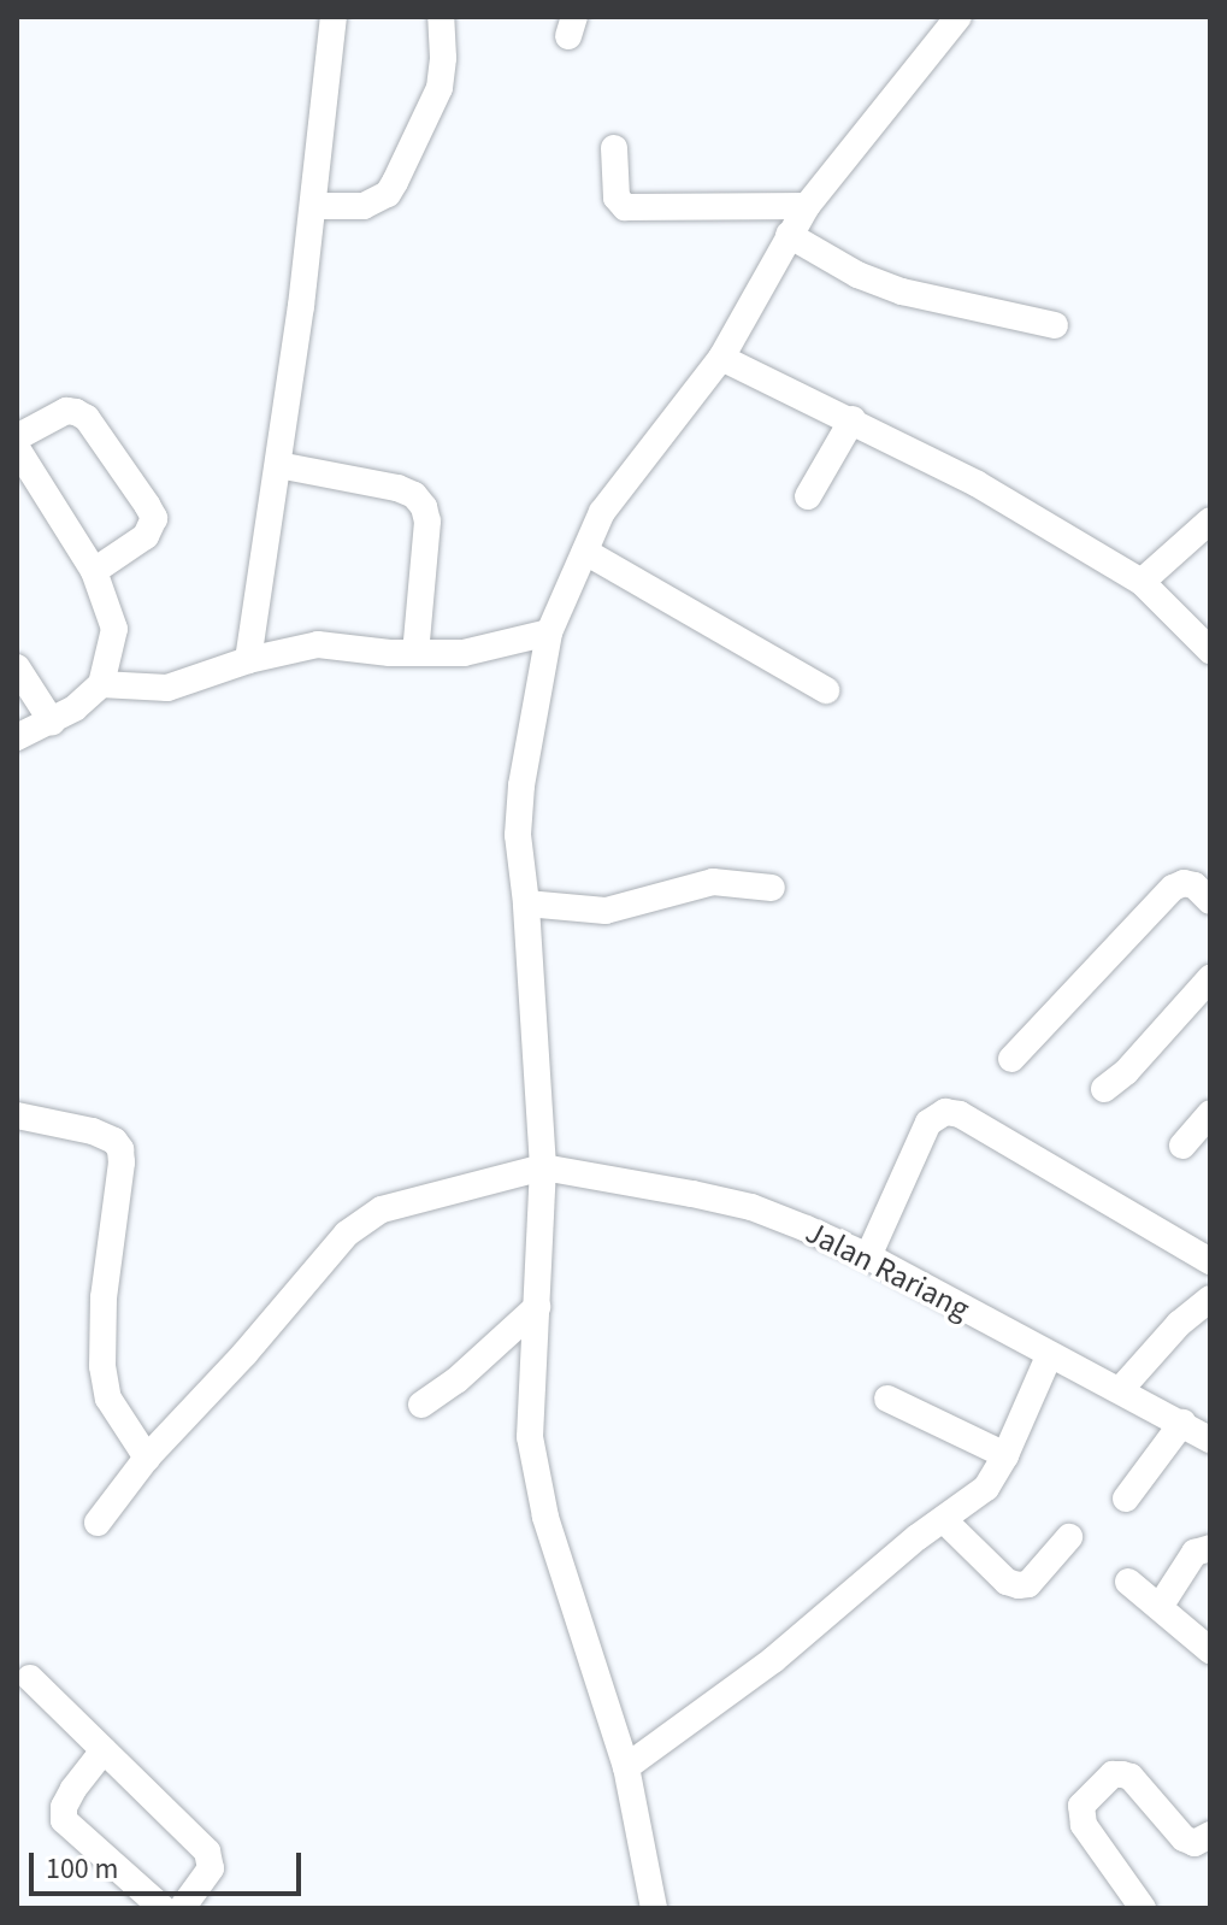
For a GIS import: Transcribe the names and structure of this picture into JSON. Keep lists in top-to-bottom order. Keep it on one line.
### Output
{"streets":{"street":["Jalan Rariang"]},"scale_bar":"100 m"}
